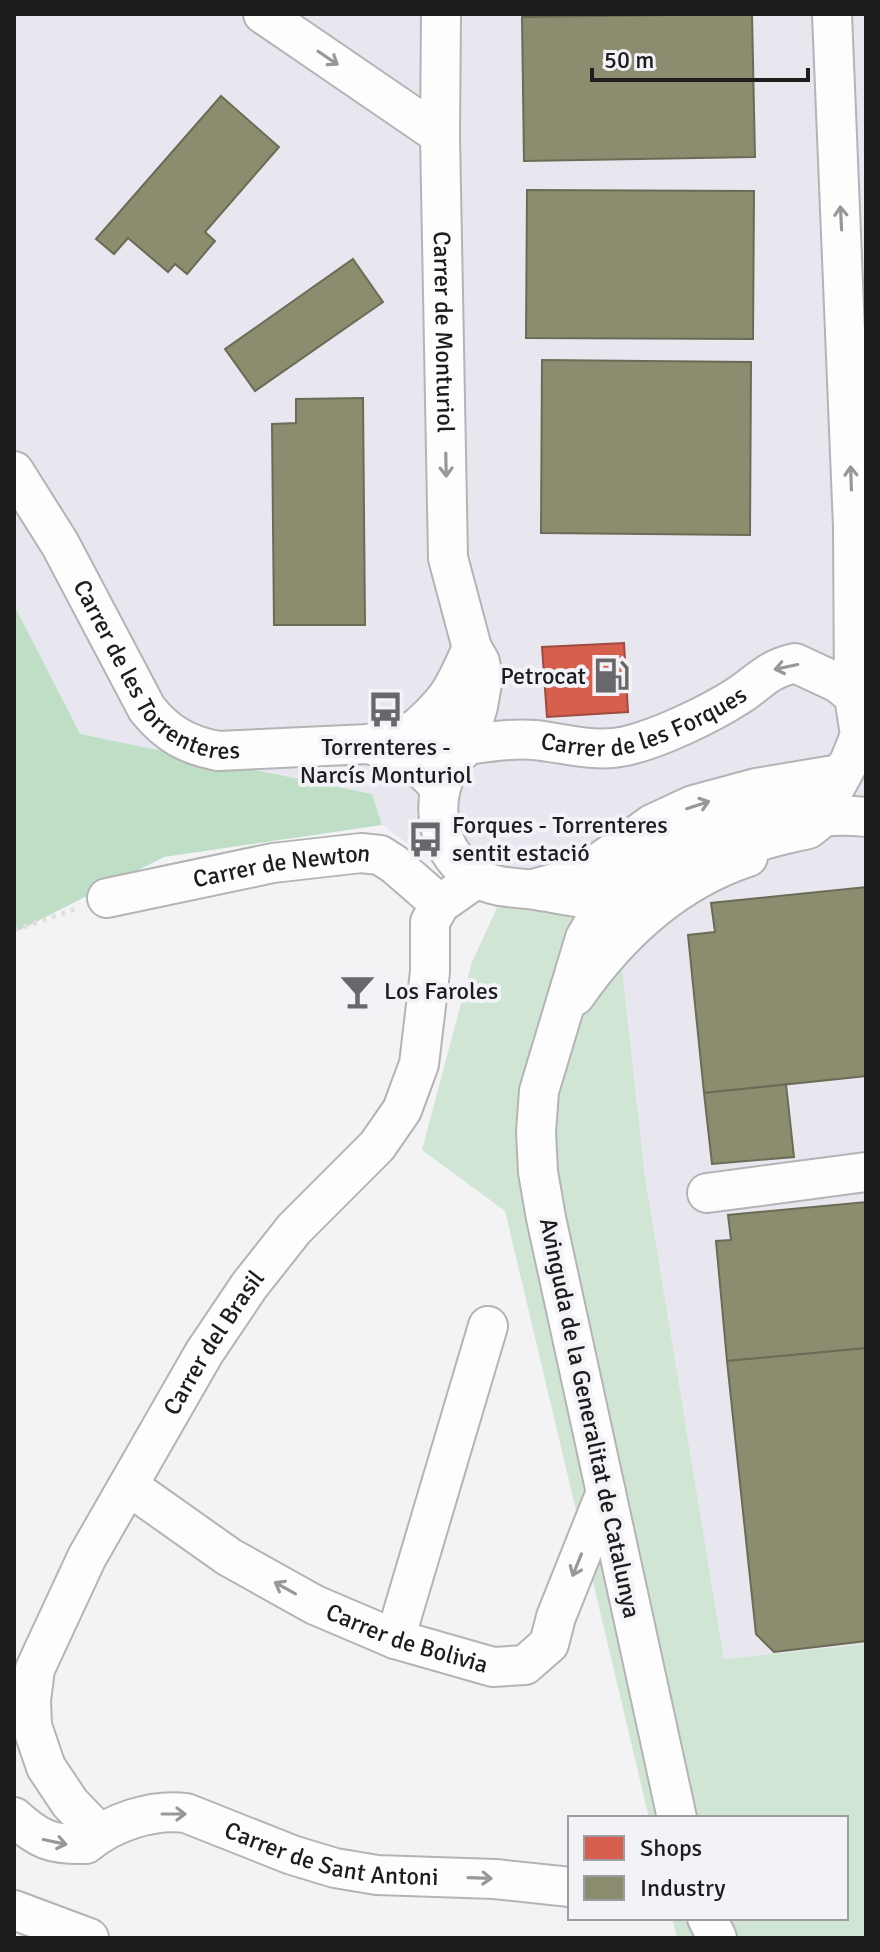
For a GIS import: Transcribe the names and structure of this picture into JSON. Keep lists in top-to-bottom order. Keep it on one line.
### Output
{"streets":{"street":["Carrer de Monturiol","Carrer de les Torrenteres","Carrer de les Forques","Carrer de Newton","Carrer del Brasil","Avinguda de la Generalitat de Catalunya","Carrer de Bolivia","Carrer de Sant Antoni"]},"crossings":[["Carrer de Monturiol","Carrer de les Torrenteres"],["Carrer de Monturiol","Carrer de les Forques"],["Carrer de les Torrenteres","Carrer de les Forques"],["Carrer de Newton","Carrer del Brasil"],["Carrer del Brasil","Carrer de Bolivia"],["Carrer del Brasil","Carrer de Sant Antoni"],["Avinguda de la Generalitat de Catalunya","Carrer de Bolivia"]],"one_way":["Carrer de Monturiol","Carrer de Sant Antoni"],"places":{"fuel station":["Petrocat"],"bus stop":["Torrenteres - Narcís Monturiol","Forques - Torrenteres sentit estació"],"bar":["Los Faroles"]},"legend":["Shops","Industry"],"scale_bar":"50 m"}
